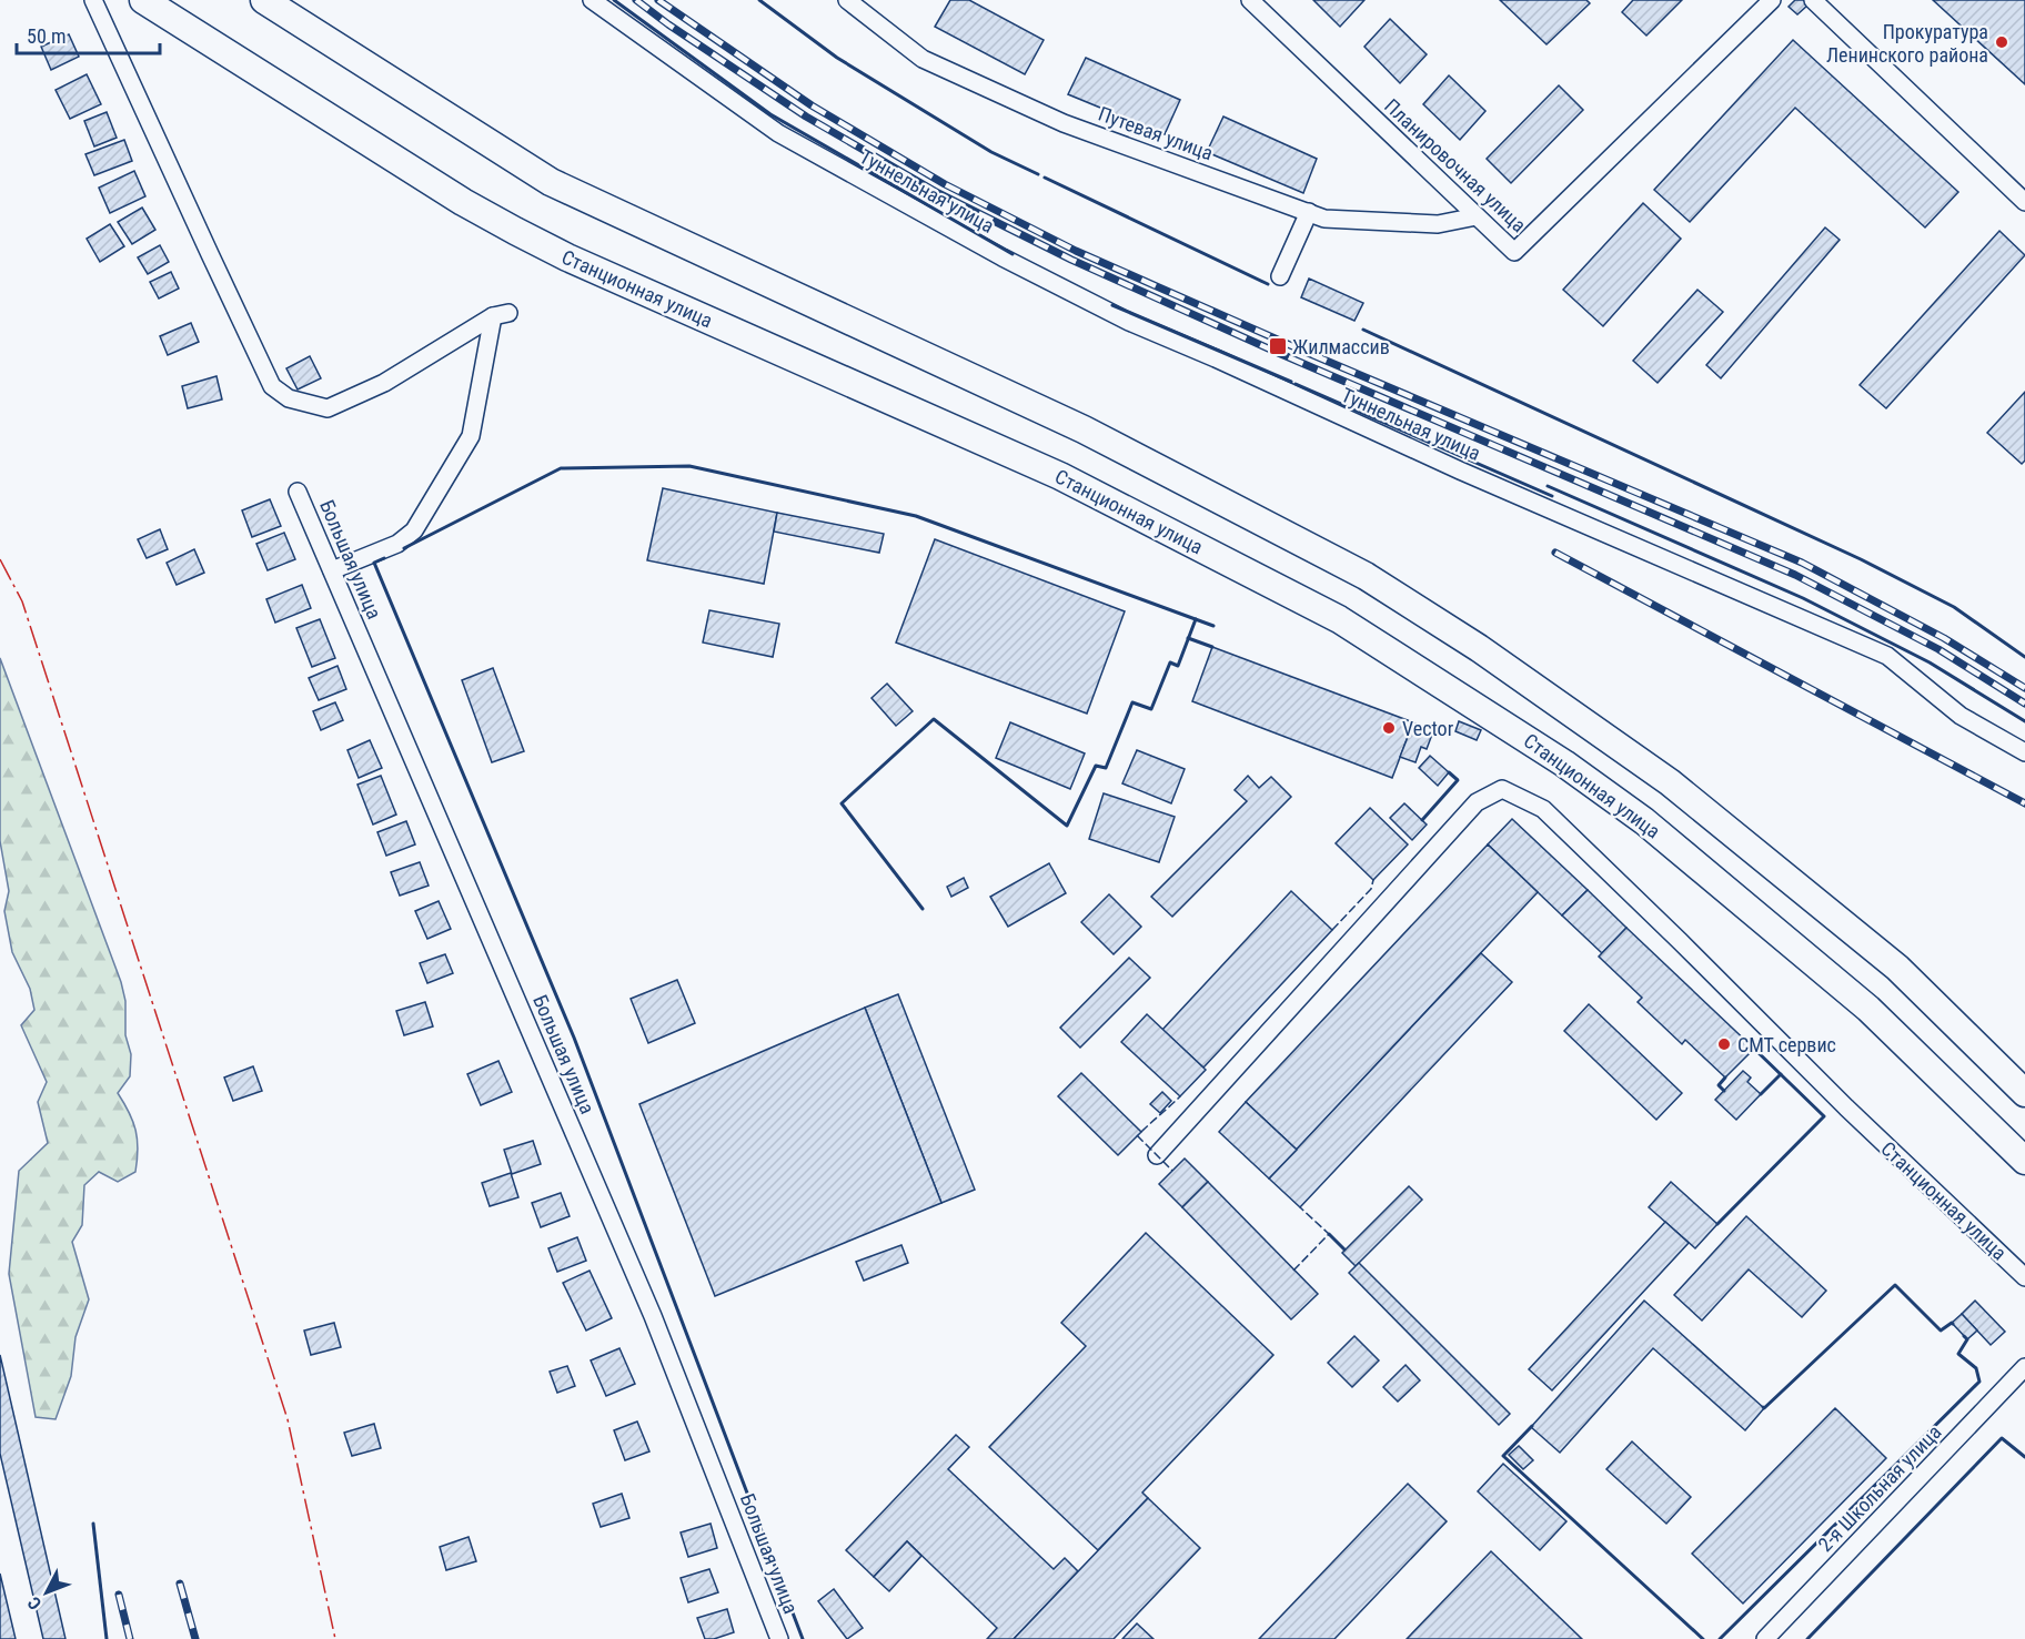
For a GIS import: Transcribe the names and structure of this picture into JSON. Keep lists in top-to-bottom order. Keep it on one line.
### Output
{"streets":{"main road":["Станционная улица"],"street":["Путевая улица","Планировочная улица","Туннельная улица","Большая улица","2-я Школьная улица"]},"crossings":[["Путевая улица","Планировочная улица"]],"places":{"other":["Прокуратура Ленинского района","Vector","СМТ сервис"],"transit":["Жилмассив"]},"scale_bar":"50 m","north":"bottom left"}
